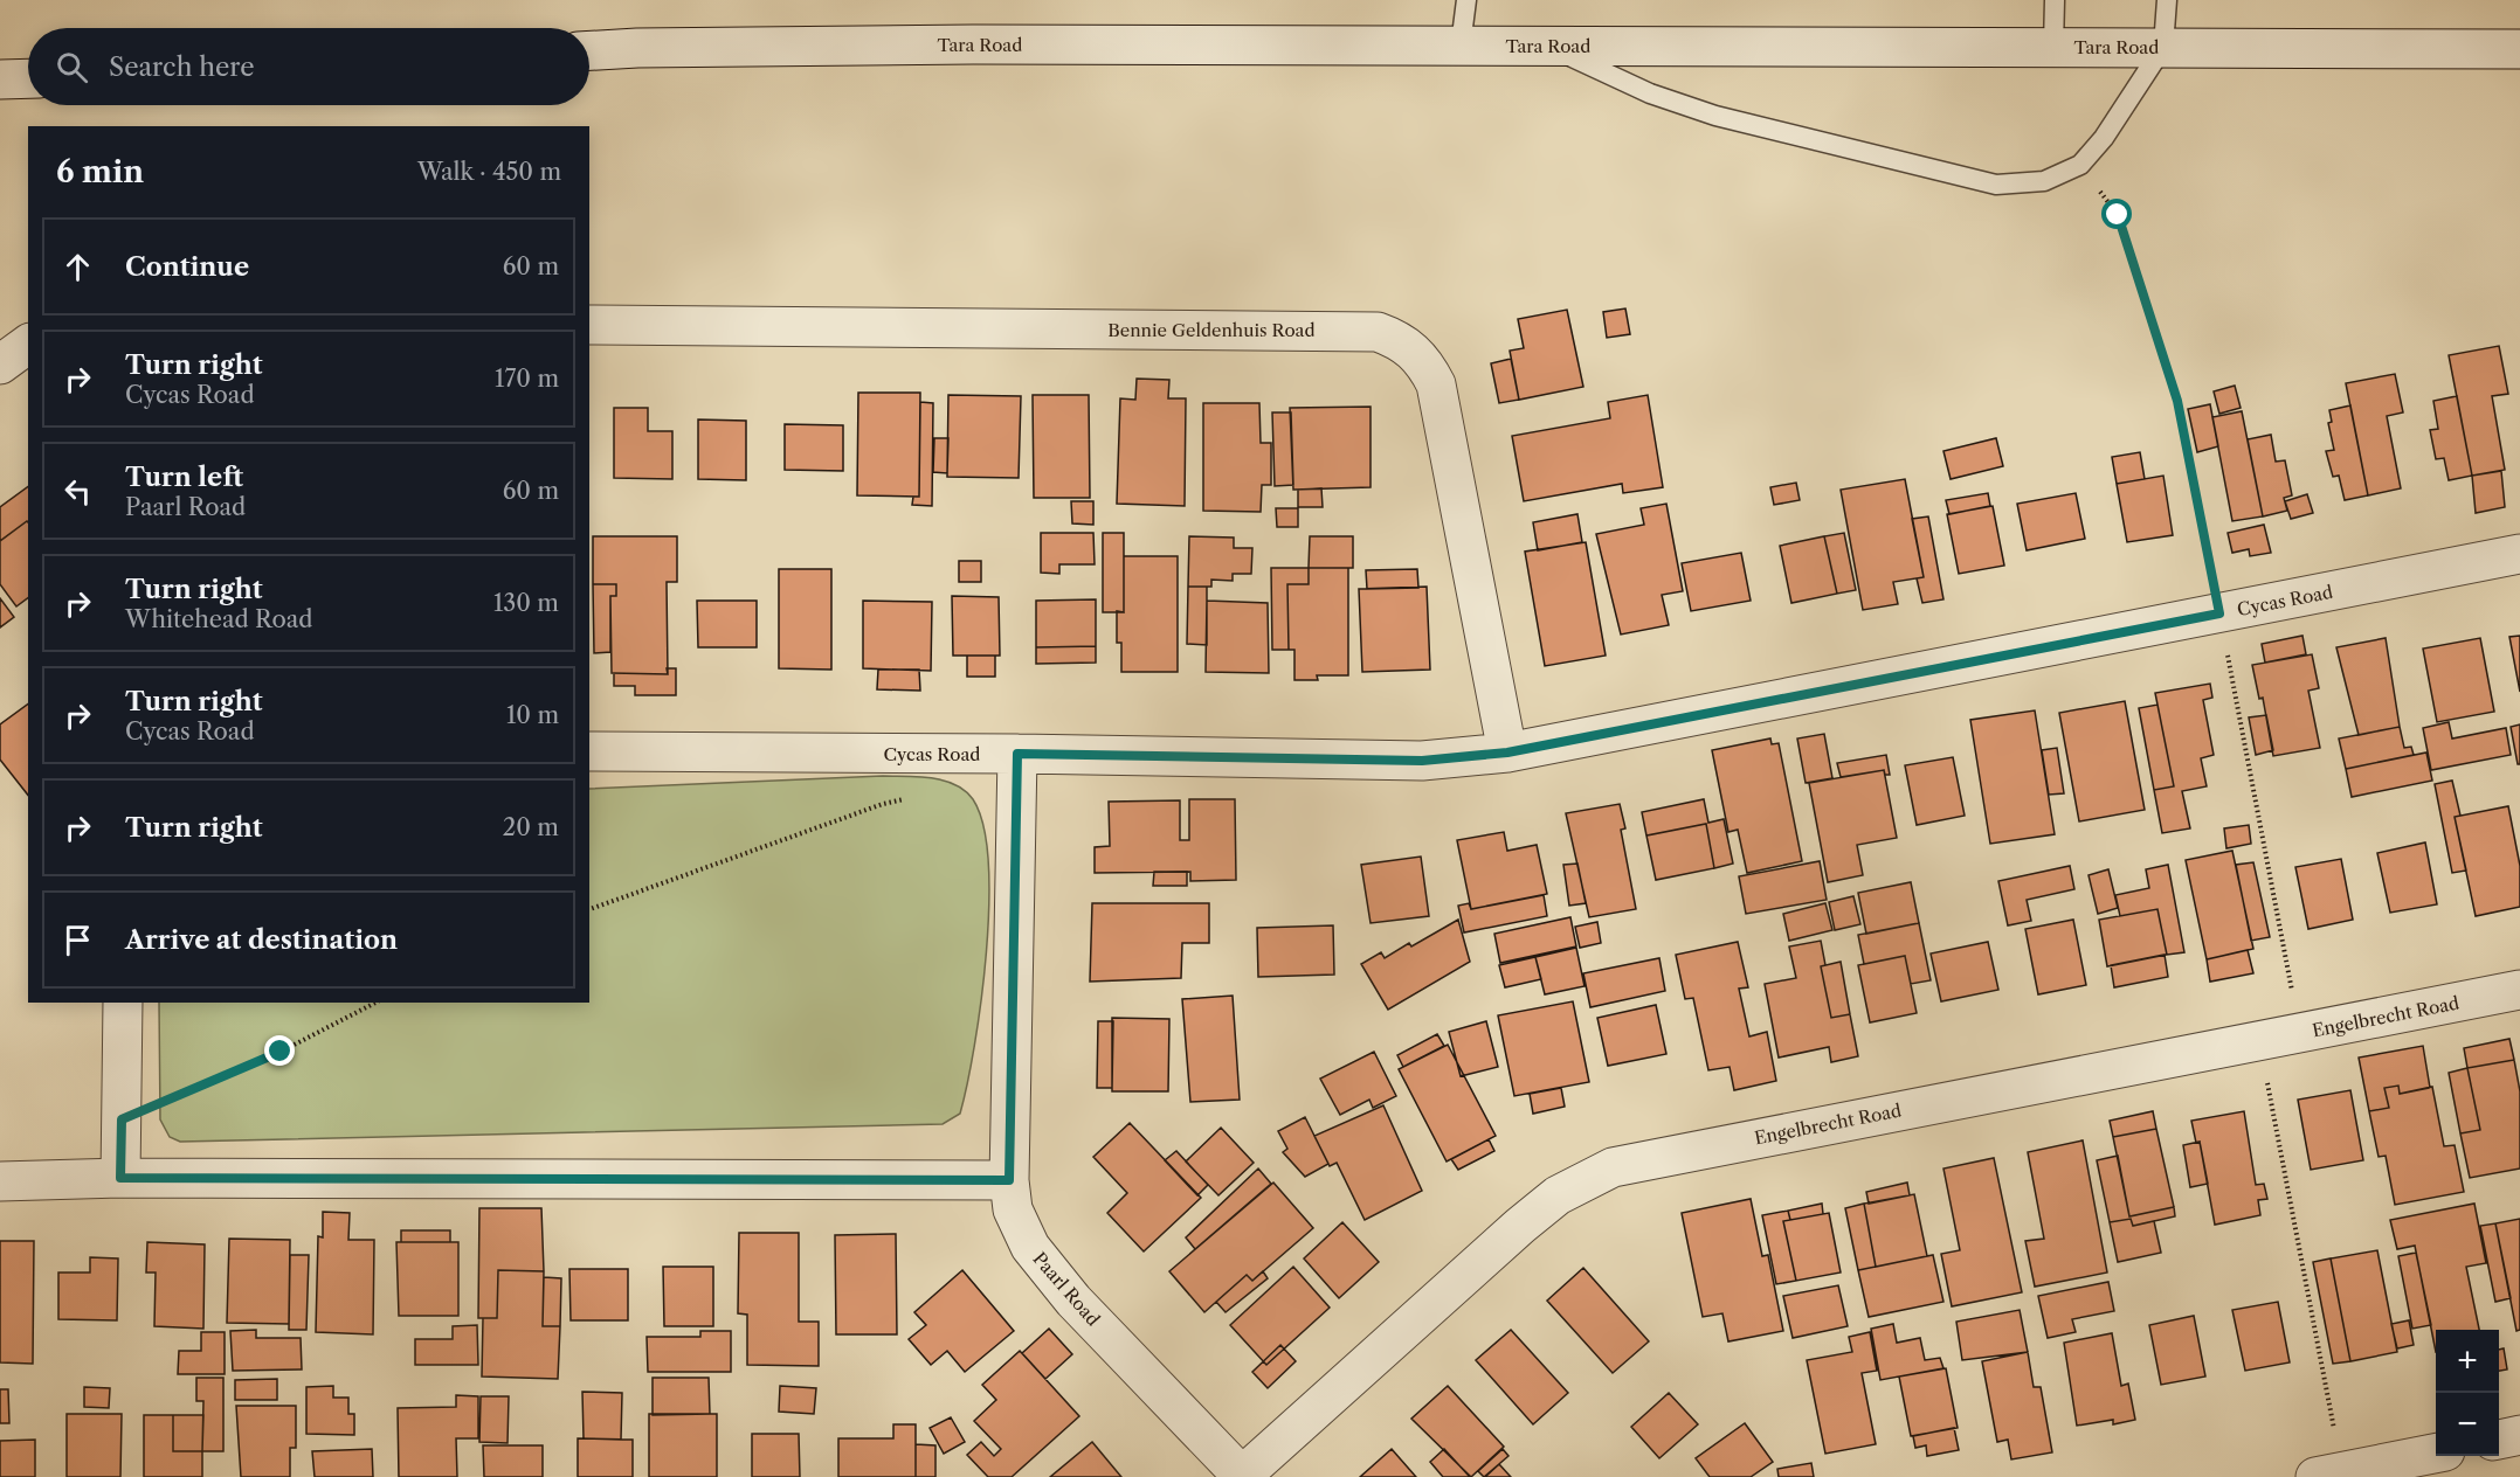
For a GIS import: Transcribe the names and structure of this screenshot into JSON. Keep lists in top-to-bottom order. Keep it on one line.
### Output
{"streets":{"street":["Tara Road","Bennie Geldenhuis Road","Cycas Road","Engelbrecht Road","Paarl Road"]},"crossings":[["Bennie Geldenhuis Road","Cycas Road"],["Cycas Road","Paarl Road"],["Engelbrecht Road","Paarl Road"]],"page":{"search":"Search here","heading":["6 min","Walk · 450 m"],"list":[["Continue","60 m"],["Turn right","Cycas Road","170 m"],["Turn left","Paarl Road","60 m"],["Turn right","Whitehead Road","130 m"],["Turn right","Cycas Road","10 m"],["Turn right","20 m"],"Arrive at destination"],"map_buttons":["+","−"]}}
